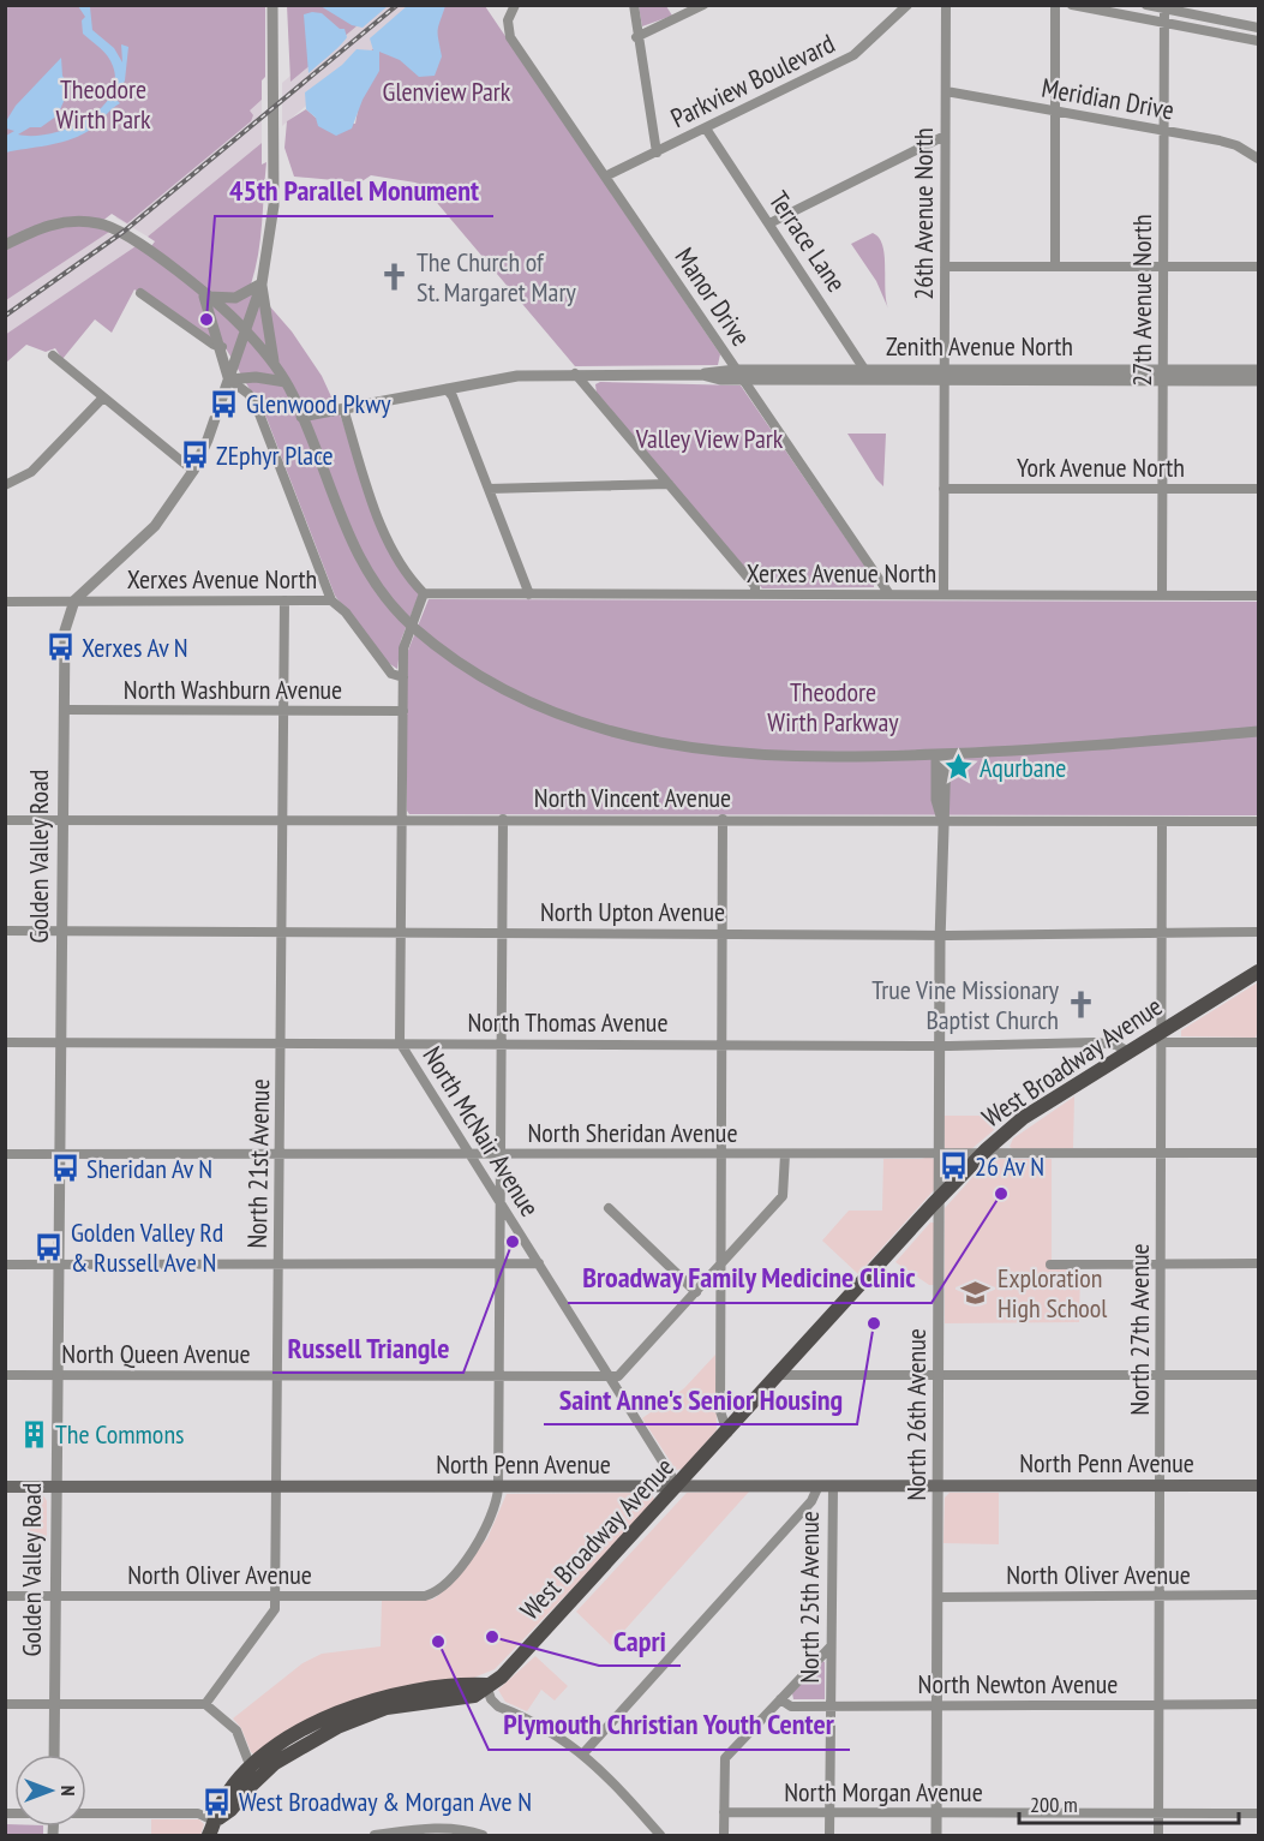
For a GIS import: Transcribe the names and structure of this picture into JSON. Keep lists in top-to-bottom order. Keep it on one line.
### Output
{"streets":{"main road":["West Broadway Avenue","North Penn Avenue"],"street":["Parkview Boulevard","Meridian Drive","26th Avenue North","Terrace Lane","Manor Drive","27th Avenue North","Zenith Avenue North","York Avenue North","Xerxes Avenue North","North Washburn Avenue","North Vincent Avenue","Golden Valley Road","North Upton Avenue","North Thomas Avenue","North McNair Avenue","North Sheridan Avenue","North 21st Avenue","North 27th Avenue","North Queen Avenue","North 26th Avenue","North Oliver Avenue","North 25th Avenue","North Newton Avenue","North Morgan Avenue"]},"crossings":[["Parkview Boulevard","Terrace Lane"],["Parkview Boulevard","Manor Drive"],["Meridian Drive","26th Avenue North"],["Meridian Drive","27th Avenue North"],["26th Avenue North","Zenith Avenue North"],["26th Avenue North","York Avenue North"],["26th Avenue North","Xerxes Avenue North"],["Terrace Lane","Zenith Avenue North"],["Manor Drive","Zenith Avenue North"],["Manor Drive","Xerxes Avenue North"],["27th Avenue North","Zenith Avenue North"],["27th Avenue North","York Avenue North"],["27th Avenue North","Xerxes Avenue North"],["Xerxes Avenue North","Golden Valley Road"],["Xerxes Avenue North","North McNair Avenue"],["Xerxes Avenue North","North 21st Avenue"],["North Washburn Avenue","Golden Valley Road"],["North Washburn Avenue","North McNair Avenue"],["North Washburn Avenue","North 21st Avenue"],["North Vincent Avenue","Golden Valley Road"],["North Vincent Avenue","North McNair Avenue"],["North Vincent Avenue","North 21st Avenue"],["North Vincent Avenue","North 27th Avenue"],["North Vincent Avenue","North 26th Avenue"],["Golden Valley Road","North Upton Avenue"],["Golden Valley Road","North Thomas Avenue"],["Golden Valley Road","North Sheridan Avenue"],["Golden Valley Road","North Queen Avenue"],["Golden Valley Road","North Penn Avenue"],["Golden Valley Road","North Oliver Avenue"],["North Upton Avenue","North McNair Avenue"],["North Upton Avenue","North 21st Avenue"],["North Upton Avenue","North 27th Avenue"],["North Upton Avenue","North 26th Avenue"],["North Thomas Avenue","West Broadway Avenue"],["North Thomas Avenue","North McNair Avenue"],["North Thomas Avenue","North 21st Avenue"],["North Thomas Avenue","North 26th Avenue"],["West Broadway Avenue","North McNair Avenue"],["West Broadway Avenue","North Sheridan Avenue"],["West Broadway Avenue","North 27th Avenue"],["West Broadway Avenue","North 26th Avenue"],["West Broadway Avenue","North Penn Avenue"],["North McNair Avenue","North Sheridan Avenue"],["North McNair Avenue","North Queen Avenue"],["North McNair Avenue","North Penn Avenue"],["North Sheridan Avenue","North 21st Avenue"],["North Sheridan Avenue","North 27th Avenue"],["North Sheridan Avenue","North 26th Avenue"],["North 21st Avenue","North Queen Avenue"],["North 21st Avenue","North Penn Avenue"],["North 21st Avenue","North Oliver Avenue"],["North 27th Avenue","North Penn Avenue"],["North 27th Avenue","North Oliver Avenue"],["North 27th Avenue","North Newton Avenue"],["North 27th Avenue","North Morgan Avenue"],["North 26th Avenue","North Penn Avenue"],["North 26th Avenue","North Oliver Avenue"],["North 26th Avenue","North Newton Avenue"],["North 26th Avenue","North Morgan Avenue"],["North Penn Avenue","North Oliver Avenue"],["North Penn Avenue","North 25th Avenue"],["North 25th Avenue","North Newton Avenue"],["North 25th Avenue","North Morgan Avenue"]],"parks":["Theodore Wirth Park","Glenview Park","Valley View Park","Theodore Wirth Parkway"],"places":{"church":["The Church of St. Margaret Mary","True Vine Missionary Baptist Church"],"other":["45th Parallel Monument","Broadway Family Medicine Clinic","Russell Triangle","Saint Anne's Senior Housing","Capri","Plymouth Christian Youth Center"],"bus stop":["Glenwood Pkwy","ZEphyr Place","Xerxes Av N","26 Av N","Sheridan Av N","Golden Valley Rd & Russell Ave N","West Broadway & Morgan Ave N"],"place":["Aqurbane"],"school or university":["Exploration High School"],"building":["The Commons"]},"scale_bar":"200 m","north":"right"}
